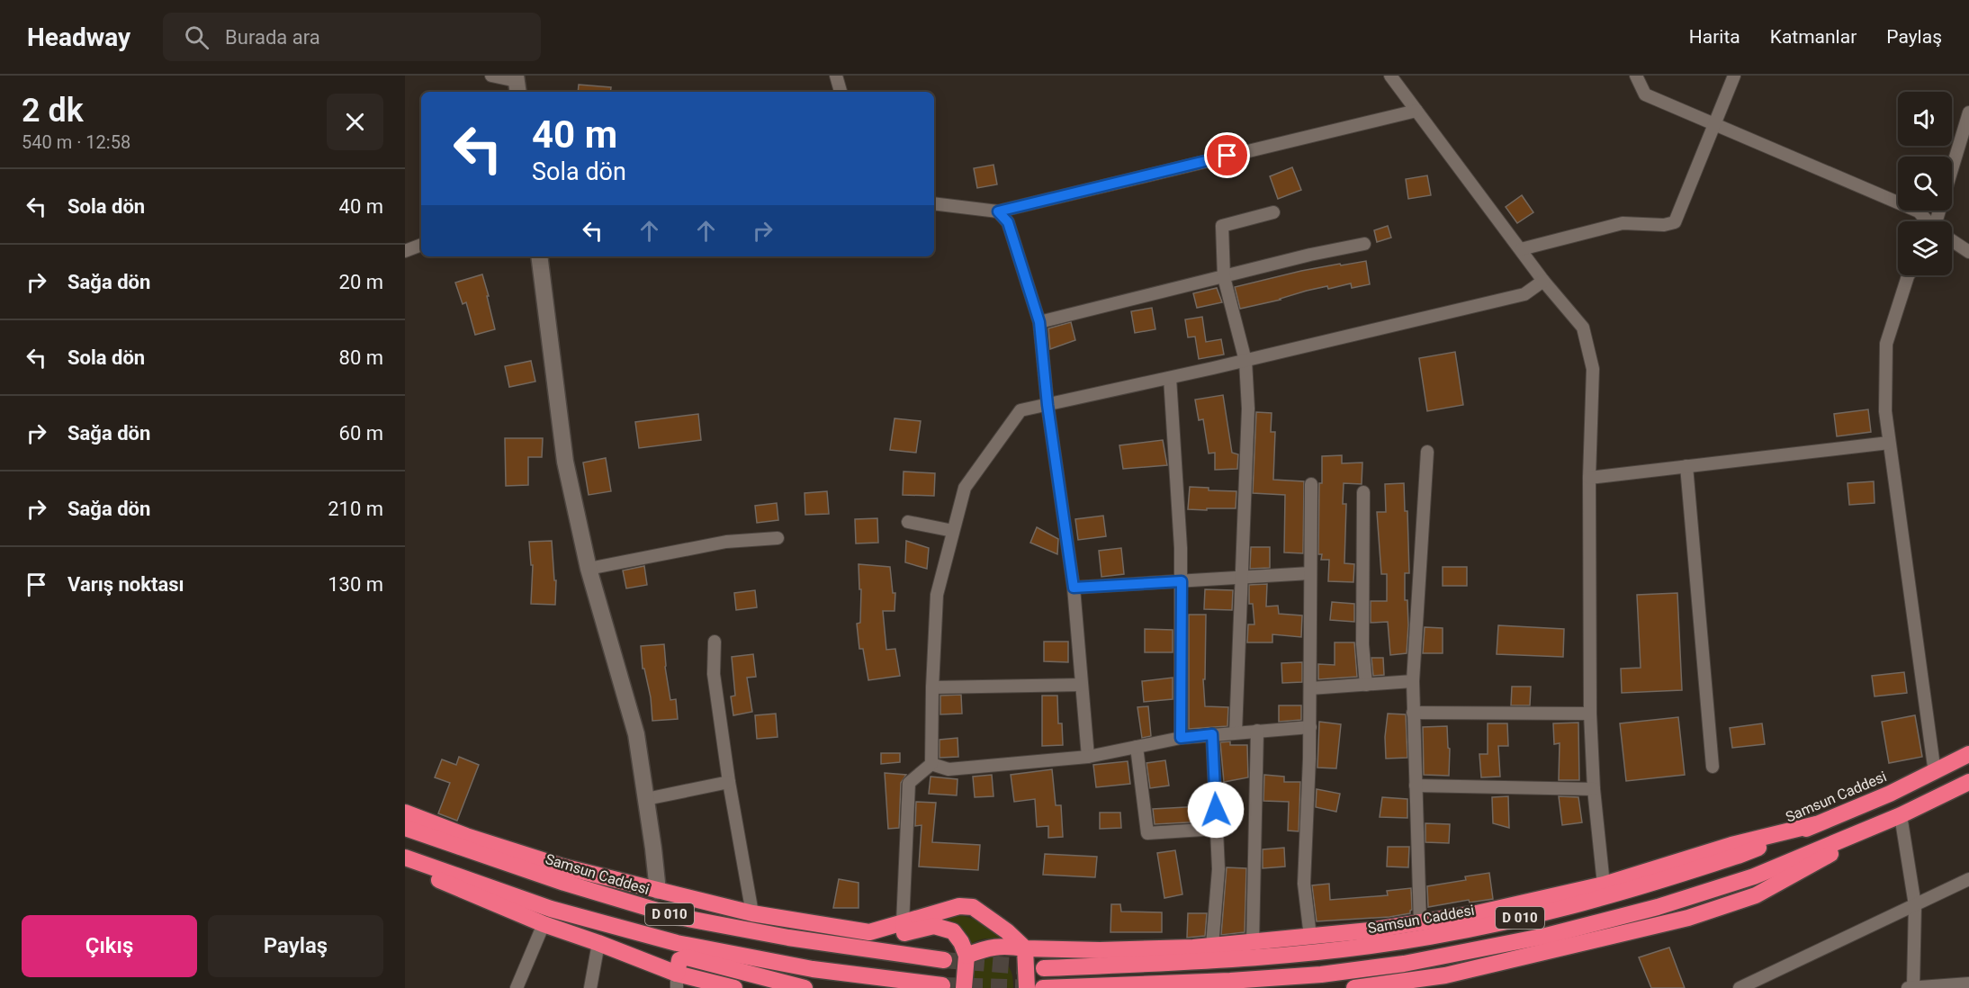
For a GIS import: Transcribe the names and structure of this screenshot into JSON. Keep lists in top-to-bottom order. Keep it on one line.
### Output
{"streets":{"highway":["Samsun Caddesi","D 010"]},"page":{"header":"Headway","search":"Burada ara","nav":["Harita","Katmanlar","Paylaş"],"heading":["2 dk","540 m · 12:58"],"turn":["40 m","Sola dön"],"list":[{"name":"Sola dön","value":"40 m"},{"name":"Sağa dön","value":"20 m"},{"name":"Sola dön","value":"80 m"},{"name":"Sağa dön","value":"60 m"},{"name":"Sağa dön","value":"210 m"},{"name":"Varış noktası","value":"130 m"}],"buttons":["Çıkış","Paylaş"]}}
